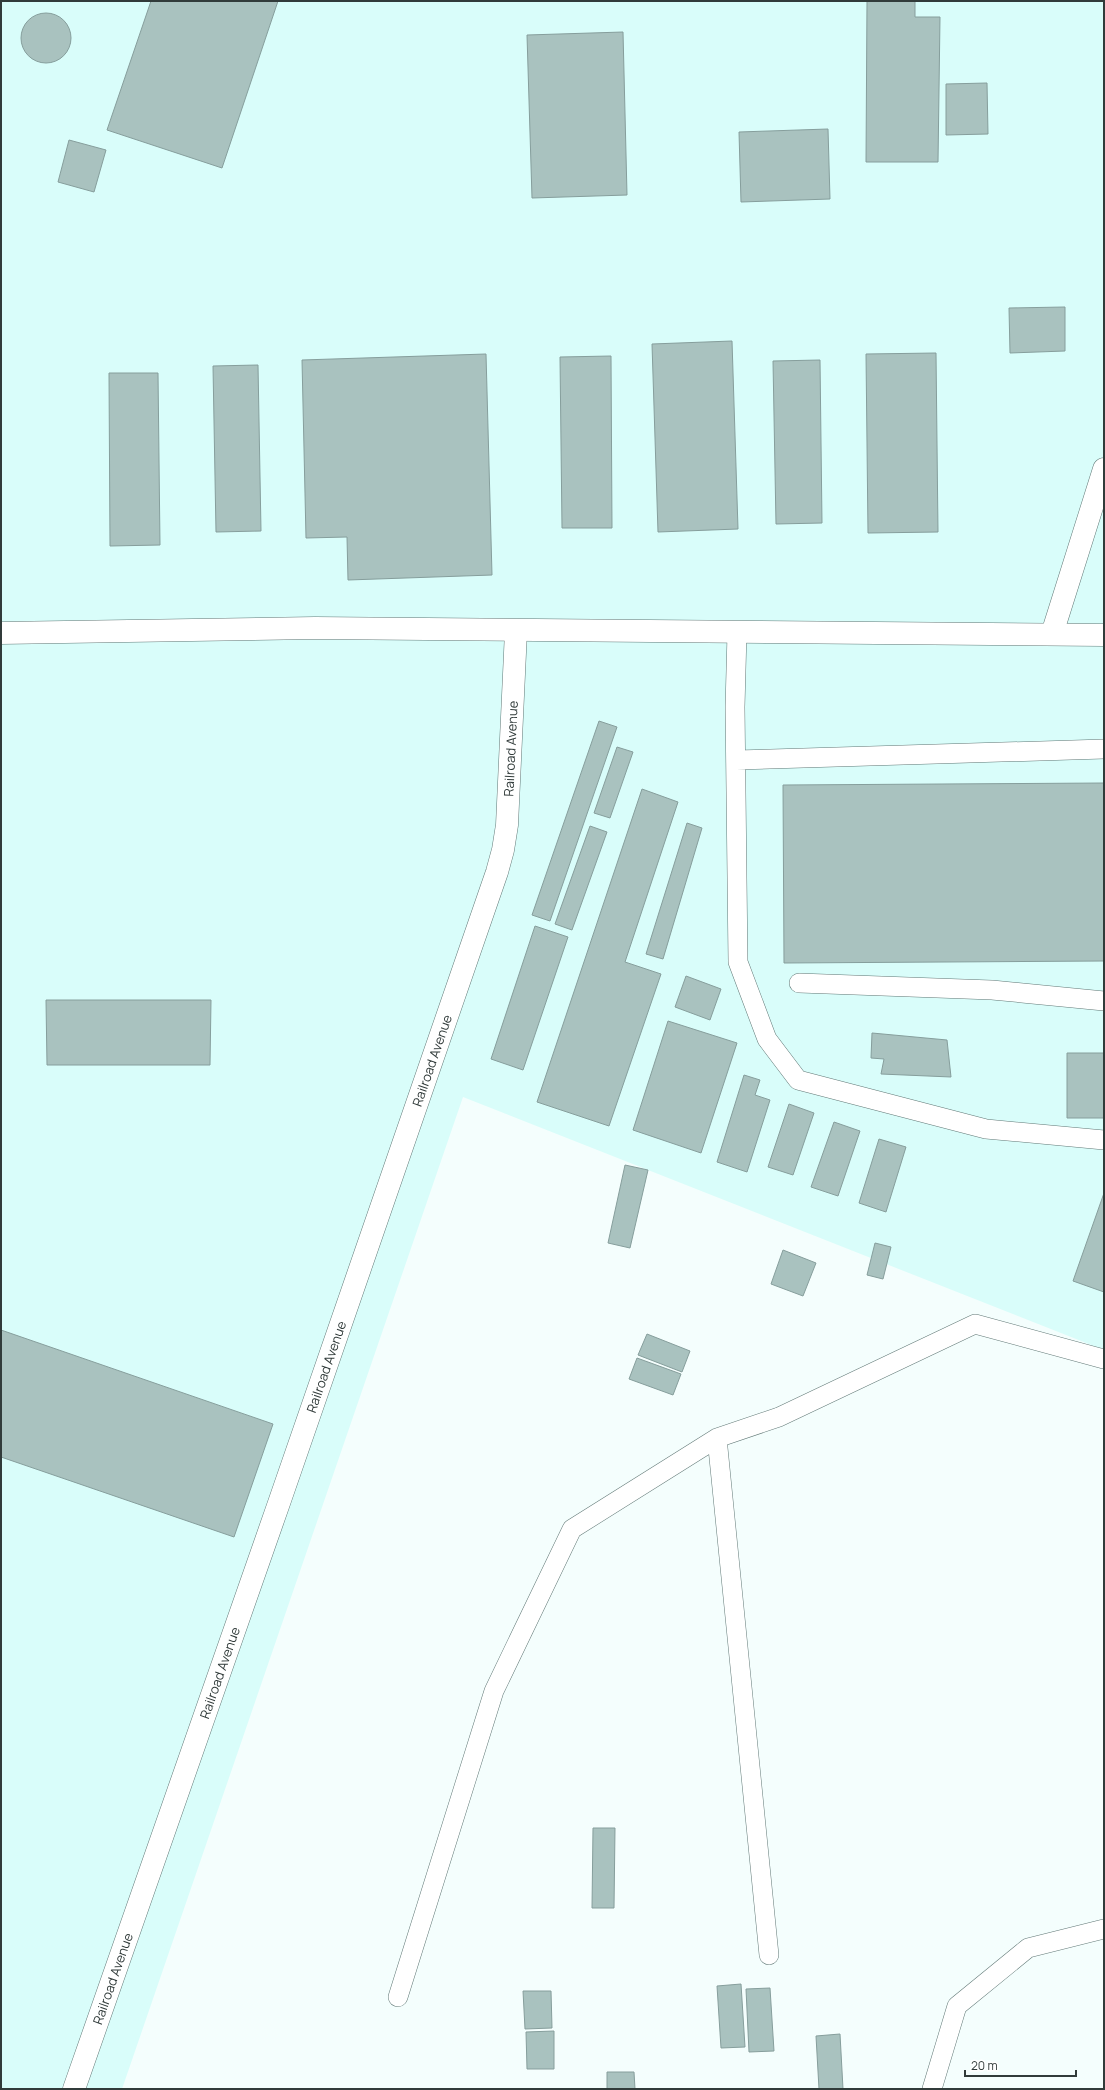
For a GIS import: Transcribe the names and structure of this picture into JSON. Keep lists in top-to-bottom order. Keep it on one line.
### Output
{"streets":{"street":["Railroad Avenue"]},"scale_bar":"20 m"}
